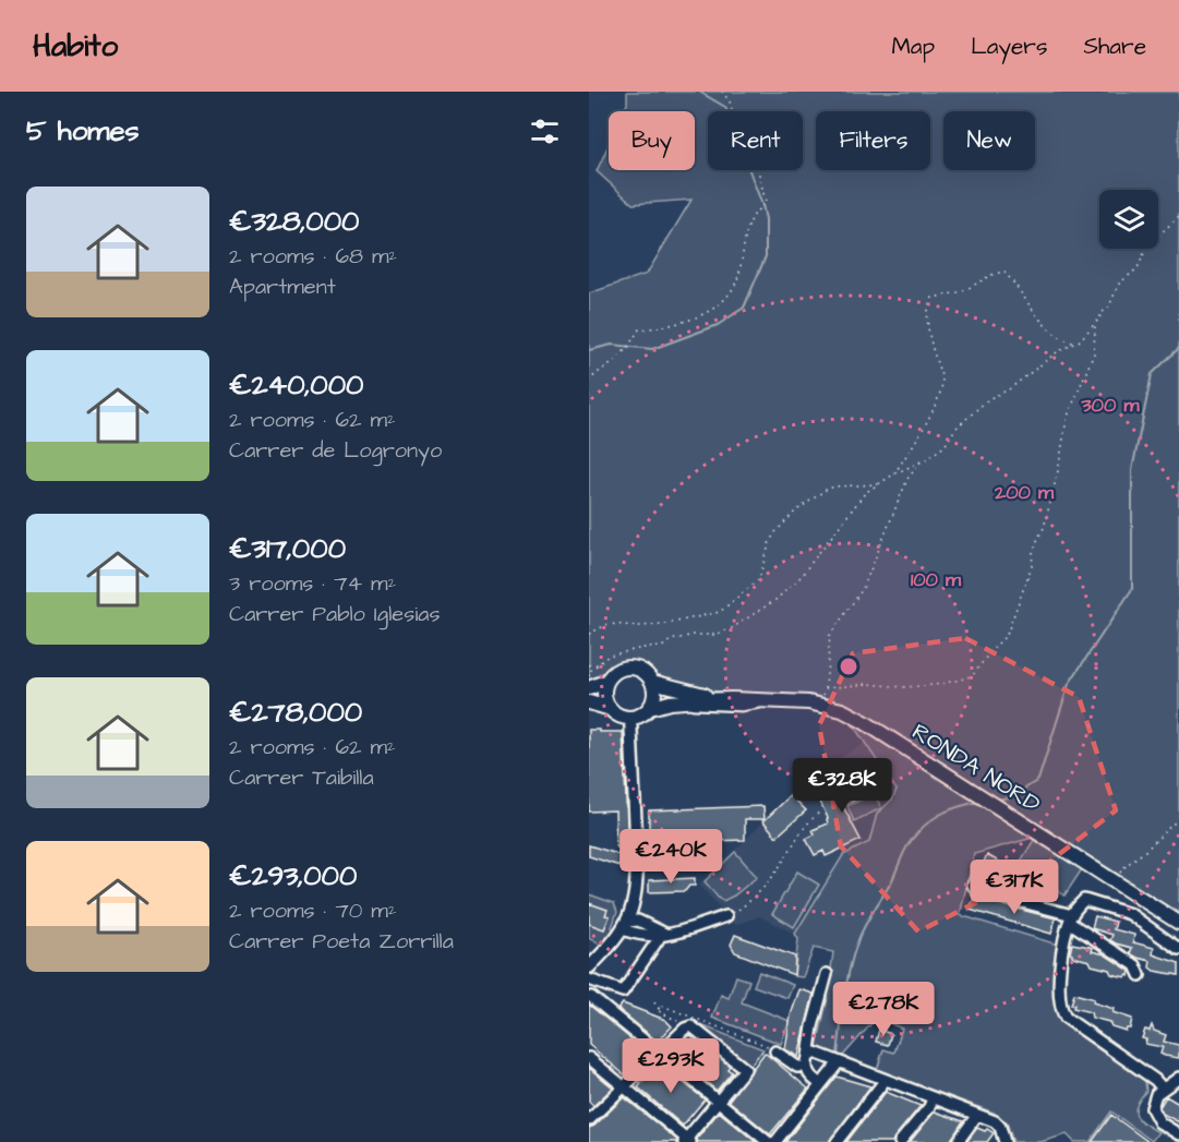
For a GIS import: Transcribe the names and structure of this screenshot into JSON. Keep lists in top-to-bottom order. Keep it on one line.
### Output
{"streets":{"main road":["RONDA NORD"]},"page":{"header":"Habito","nav":["Map","Layers","Share"],"heading":"5 homes","chip":["Buy","Rent","Filters","New"],"list":[{"name":"€328,000","note":"2 rooms · 68 m² · Apartment"},{"name":"€240,000","note":"2 rooms · 62 m² · Carrer de Logronyo"},{"name":"€317,000","note":"3 rooms · 74 m² · Carrer Pablo Iglesias"},{"name":"€278,000","note":"2 rooms · 62 m² · Carrer Taibilla"},{"name":"€293,000","note":"2 rooms · 70 m² · Carrer Poeta Zorrilla"}],"price":["€328K","€240K","€317K","€278K","€293K"]},"rings":["300 m","200 m","100 m"]}
